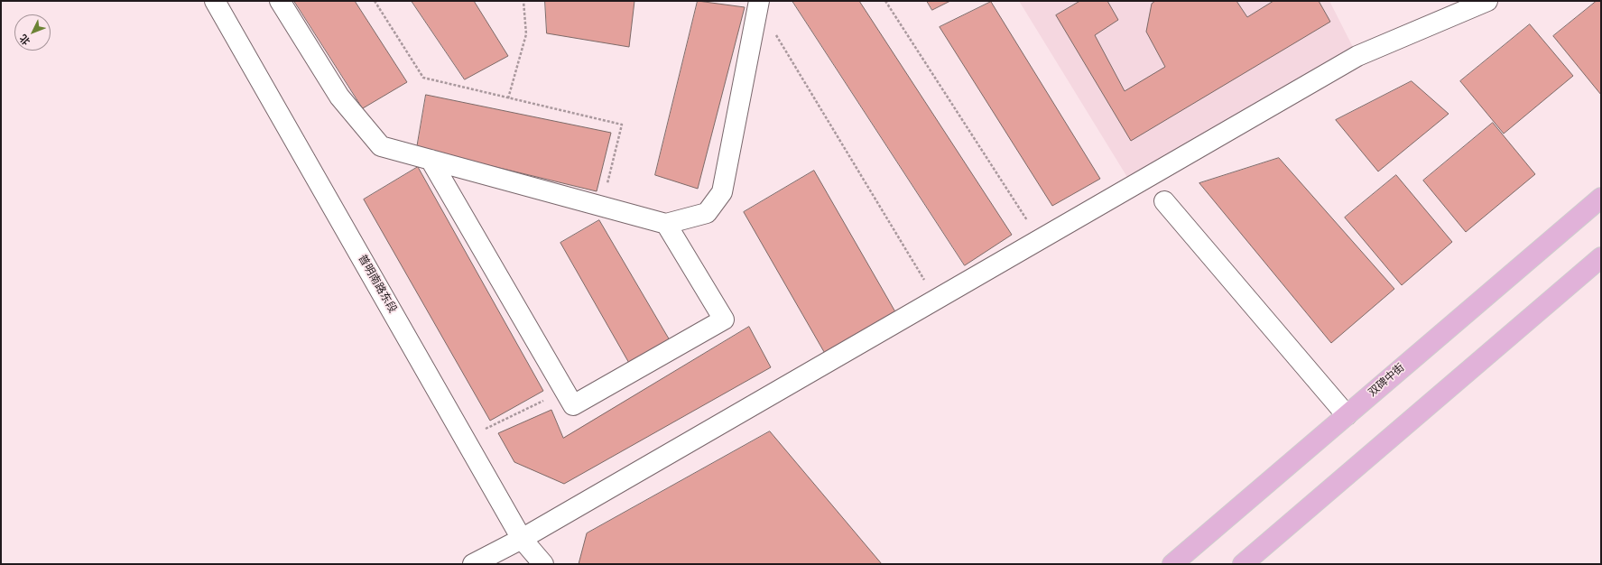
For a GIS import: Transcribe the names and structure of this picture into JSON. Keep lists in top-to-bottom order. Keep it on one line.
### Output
{"streets":{"main road":["双碑中街"],"street":["普明南路东段"]},"north":"bottom left"}
